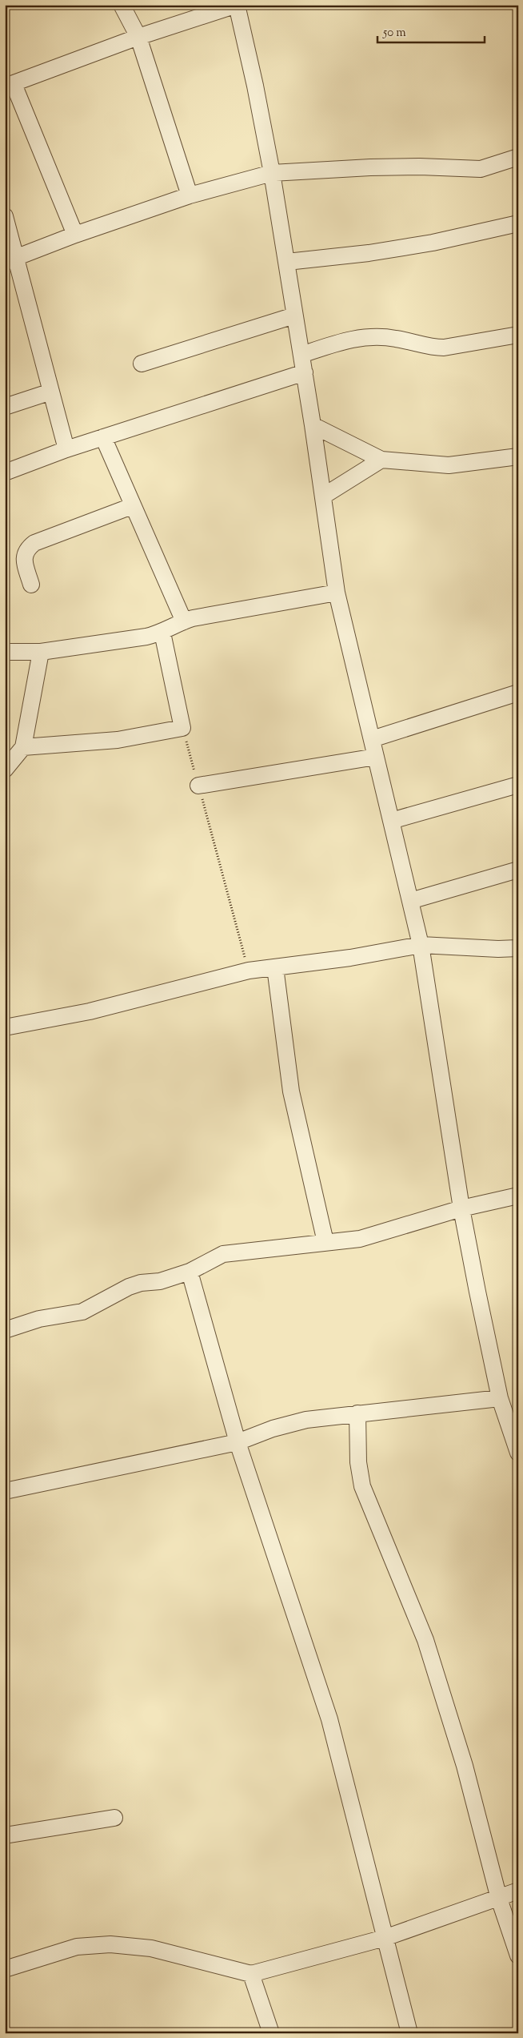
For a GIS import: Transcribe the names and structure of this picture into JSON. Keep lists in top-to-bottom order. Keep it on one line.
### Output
{"scale_bar":"50 m"}
